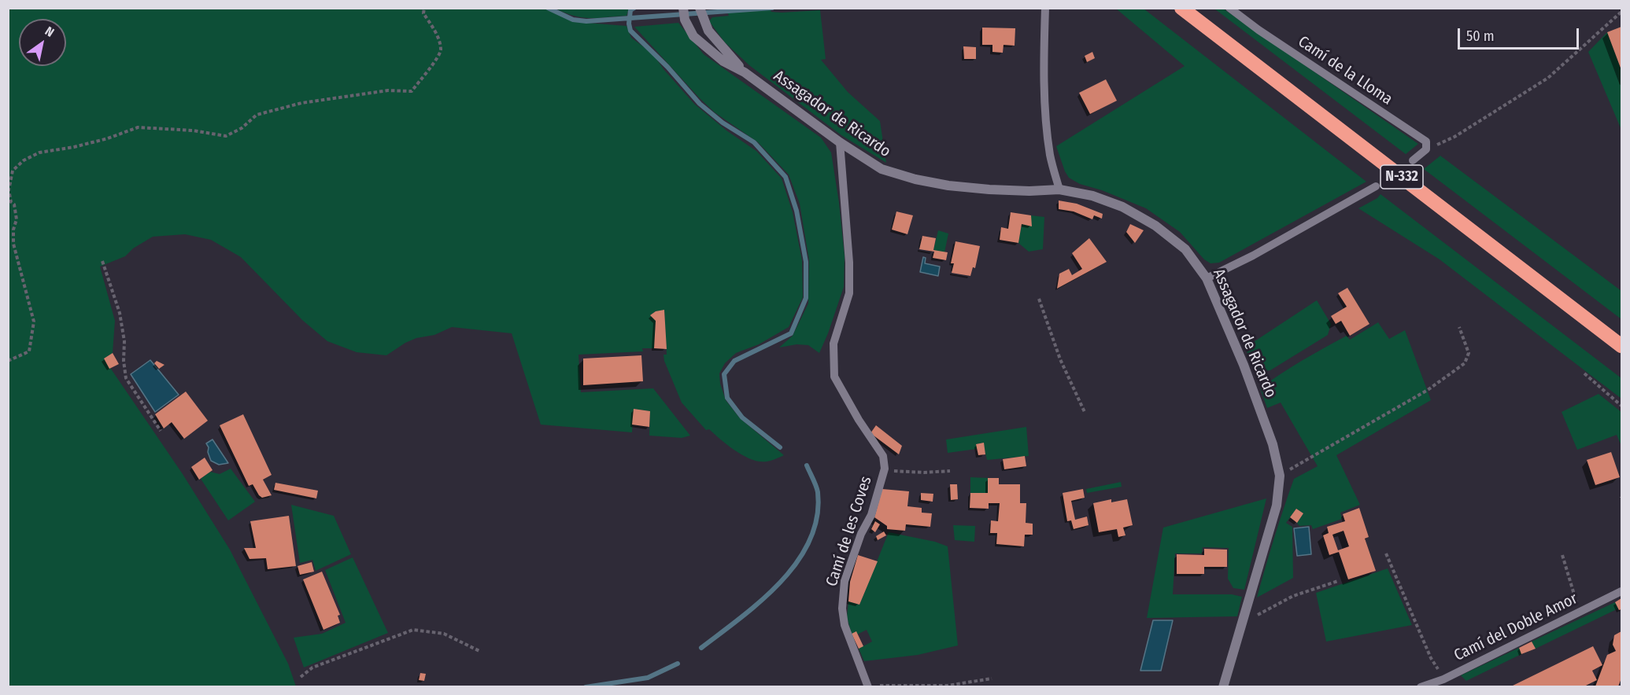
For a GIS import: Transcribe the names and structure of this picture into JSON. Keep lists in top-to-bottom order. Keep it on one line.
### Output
{"streets":{"highway":["N-332"],"street":["Assagador de Ricardo"],"lane":["Camí de la Lloma","Camí de les Coves","Camí del Doble Amor"]},"crossings":[["Assagador de Ricardo","Camí de les Coves"]],"scale_bar":"50 m","north":"top right"}
